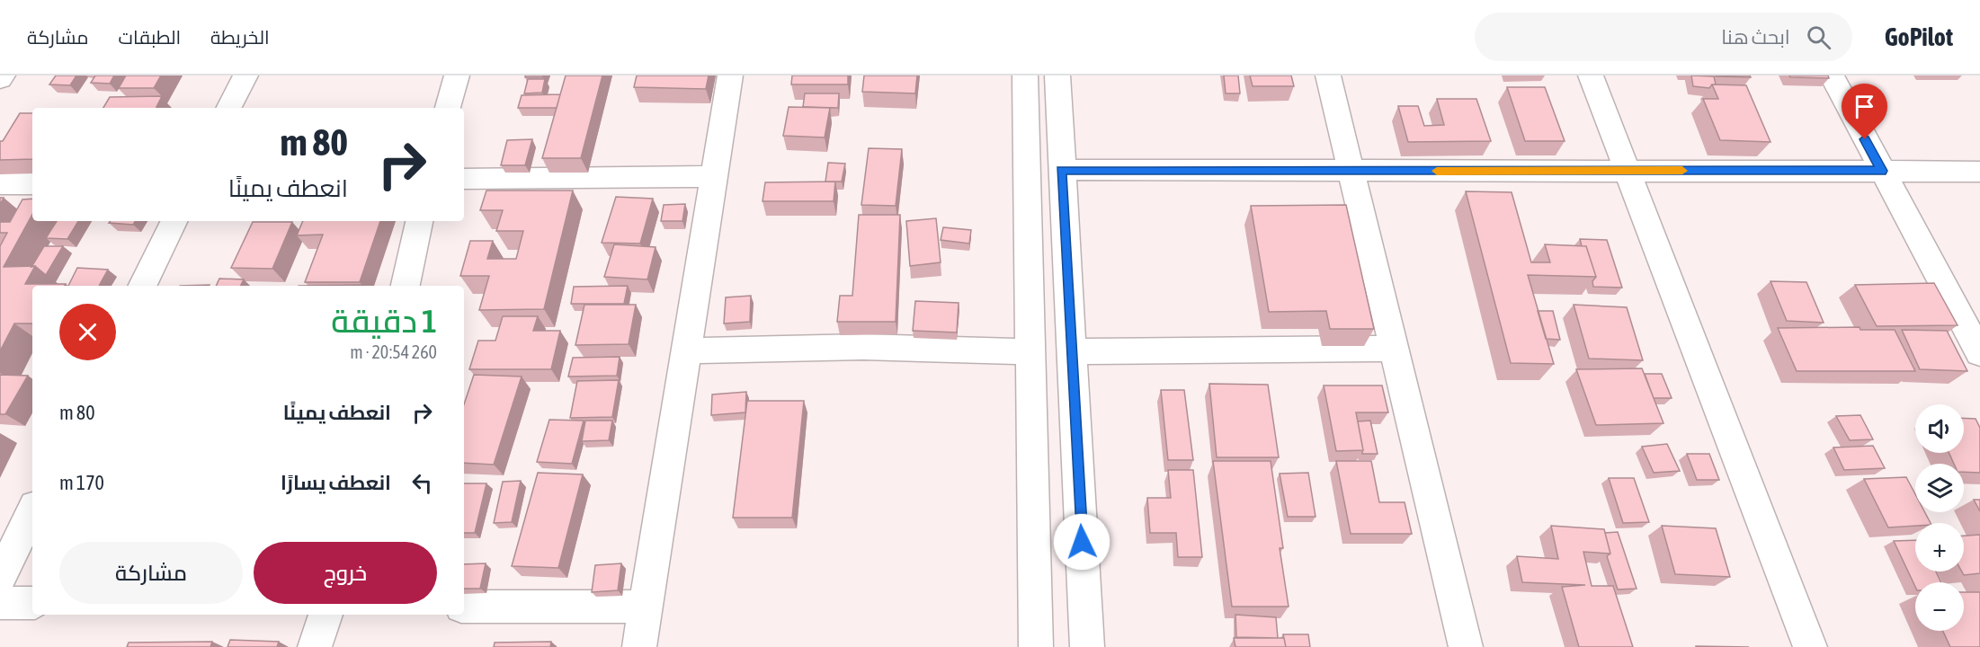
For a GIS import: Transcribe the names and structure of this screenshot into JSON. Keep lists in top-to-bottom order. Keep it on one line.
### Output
{"page":{"header":"GoPilot","search":"ابحث هنا","nav":["الخريطة","الطبقات","مشاركة"],"turn":["80 m","انعطف يمينًا"],"heading":["1 دقيقة","260 m · 20:54"],"list":[{"name":"انعطف يمينًا","value":"80 m"},{"name":"انعطف يسارًا","value":"170 m"}],"map_buttons":["+","−"],"buttons":["خروج","مشاركة"]}}
